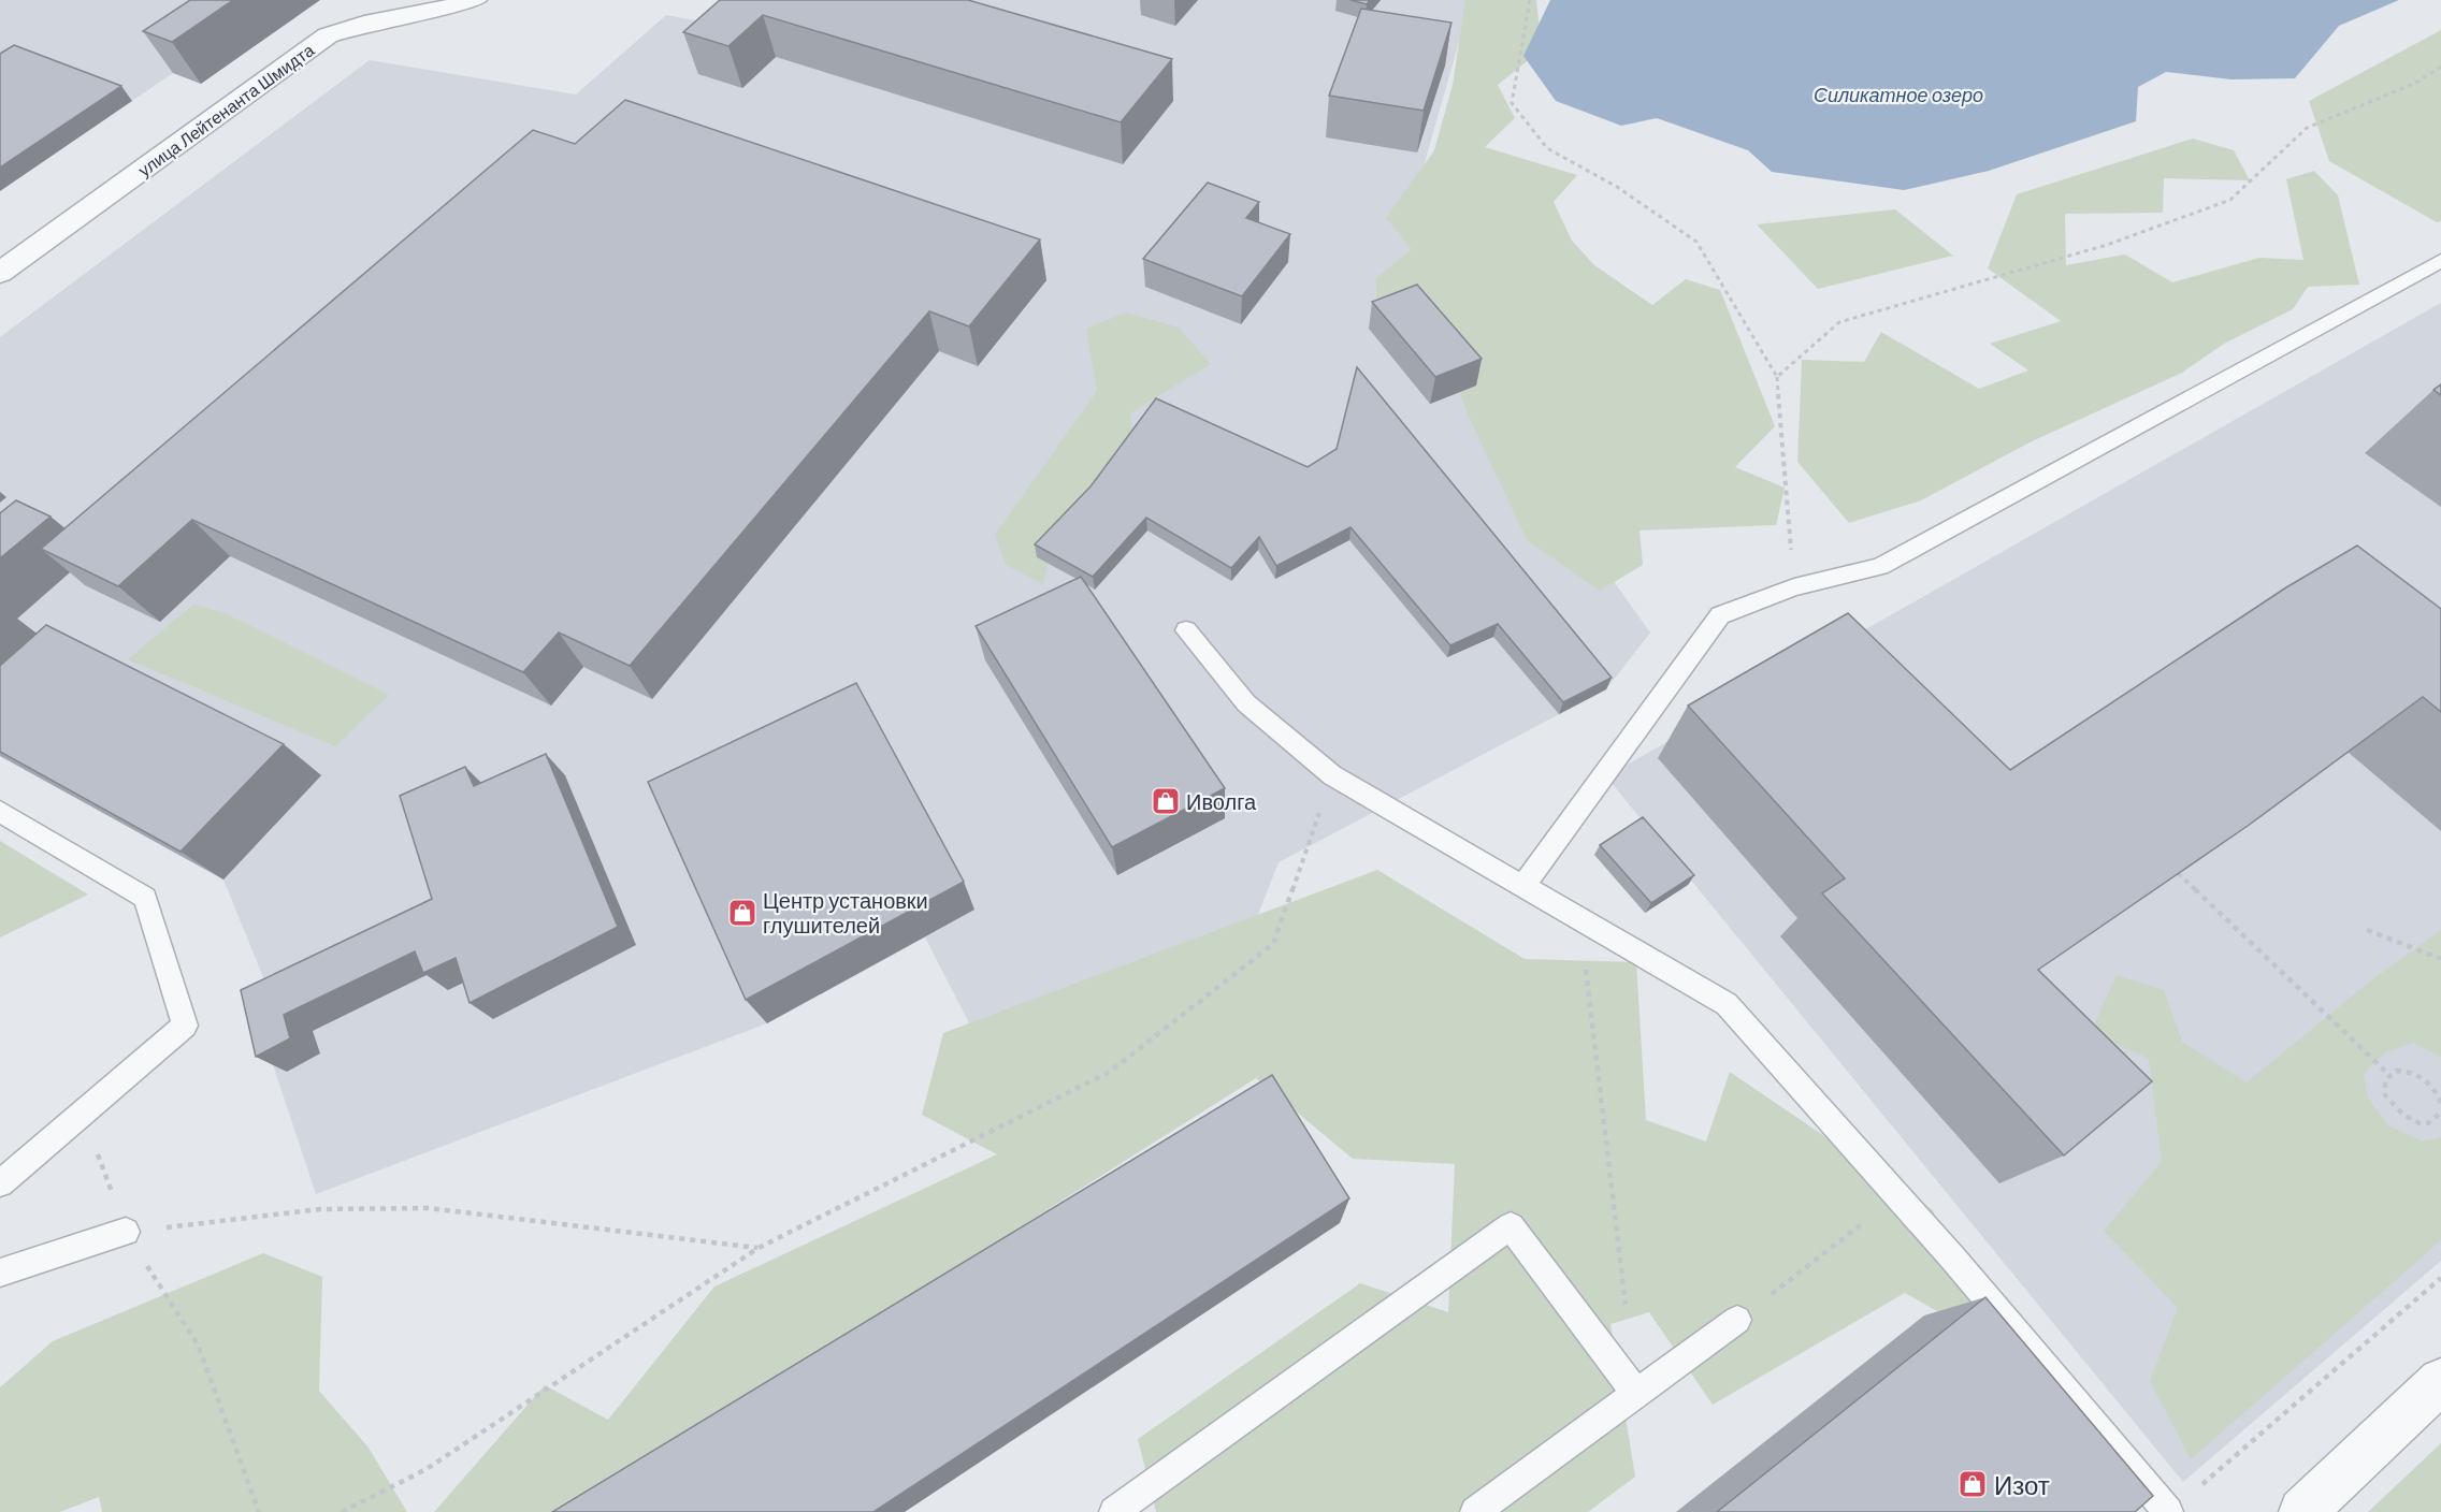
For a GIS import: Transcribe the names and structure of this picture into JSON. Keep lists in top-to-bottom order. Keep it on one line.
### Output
{"streets":{"street":["улица Лейтенанта Шмидта"]},"water":["Силикатное озеро"],"places":{"shop":["Иволга","Центр установки глушителей","Изот"]}}
